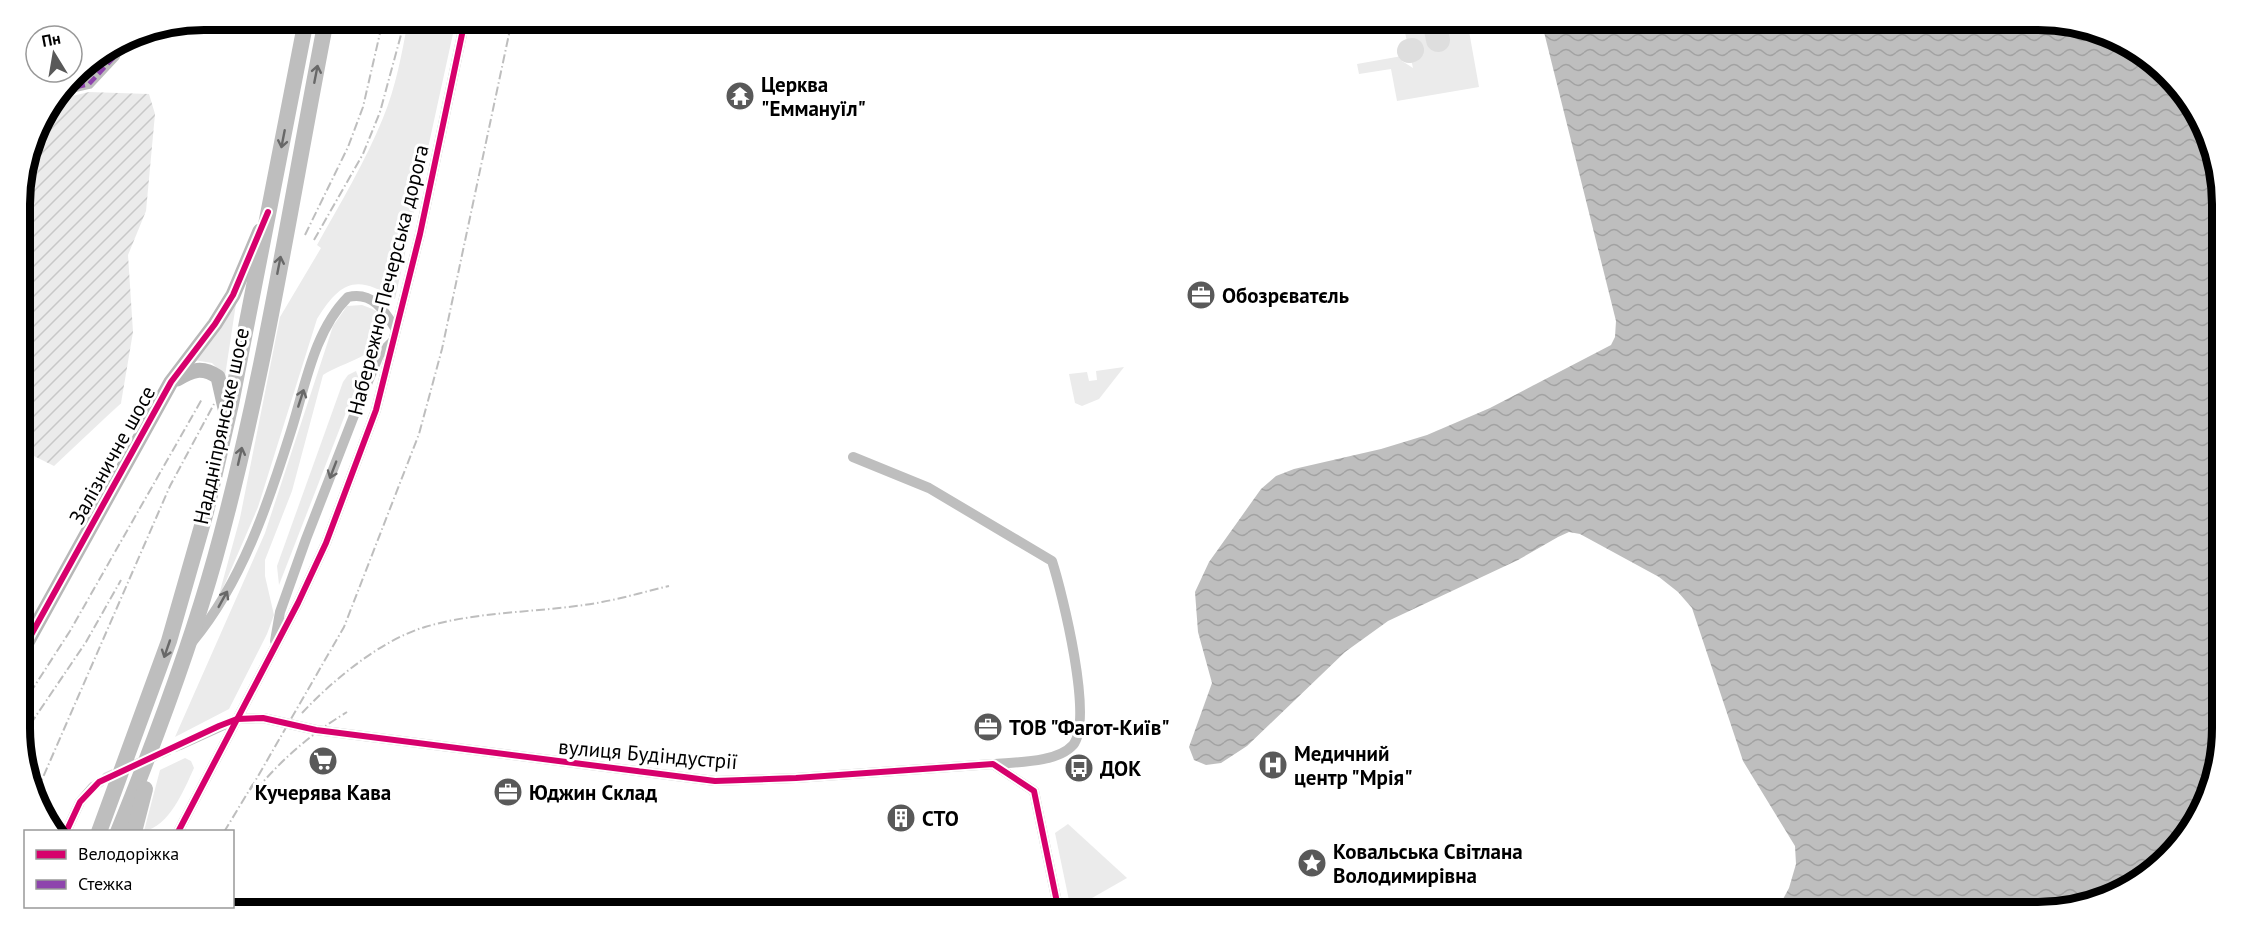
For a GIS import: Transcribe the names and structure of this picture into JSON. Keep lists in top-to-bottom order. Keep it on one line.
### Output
{"streets":{"main road":["Наддніпрянське шосе"],"street":["Набережно-Печерська дорога","Залізничне шосе","вулиця Будіндустрії"]},"crossings":[["Набережно-Печерська дорога","вулиця Будіндустрії"],["Наддніпрянське шосе","Залізничне шосе"]],"places":{"temple":["Церква \"Еммануїл\""],"office":["Обозрєватєль","ТОВ \"Фагот-Київ\"","Юджин Склад"],"supermarket":["Кучерява Кава"],"hospital":["Медичний центр \"Мрія\""],"bus stop":["ДОК"],"building":["СТО"],"place":["Ковальська Світлана Володимирівна"]},"legend":["Велодоріжка","Стежка"],"north":"top"}
